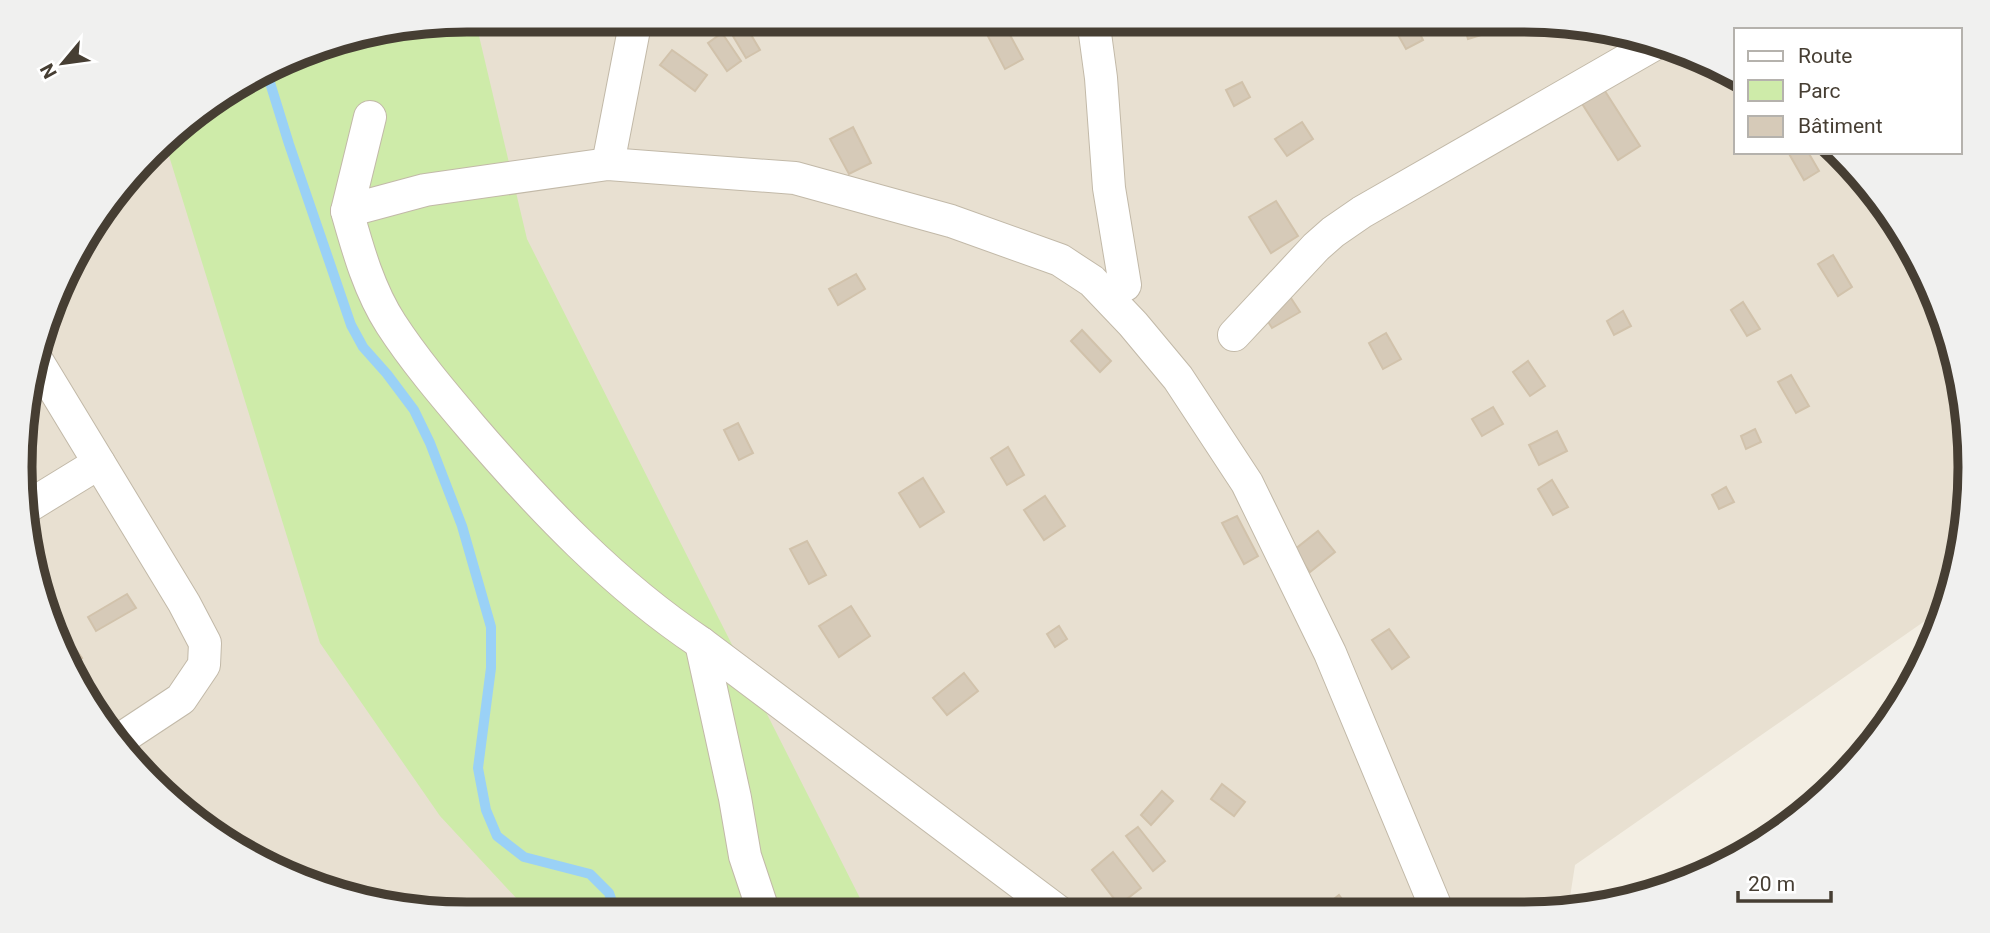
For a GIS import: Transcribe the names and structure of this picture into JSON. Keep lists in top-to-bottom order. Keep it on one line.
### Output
{"legend":["Route","Parc","Bâtiment"],"scale_bar":"20 m","north":"bottom left"}
